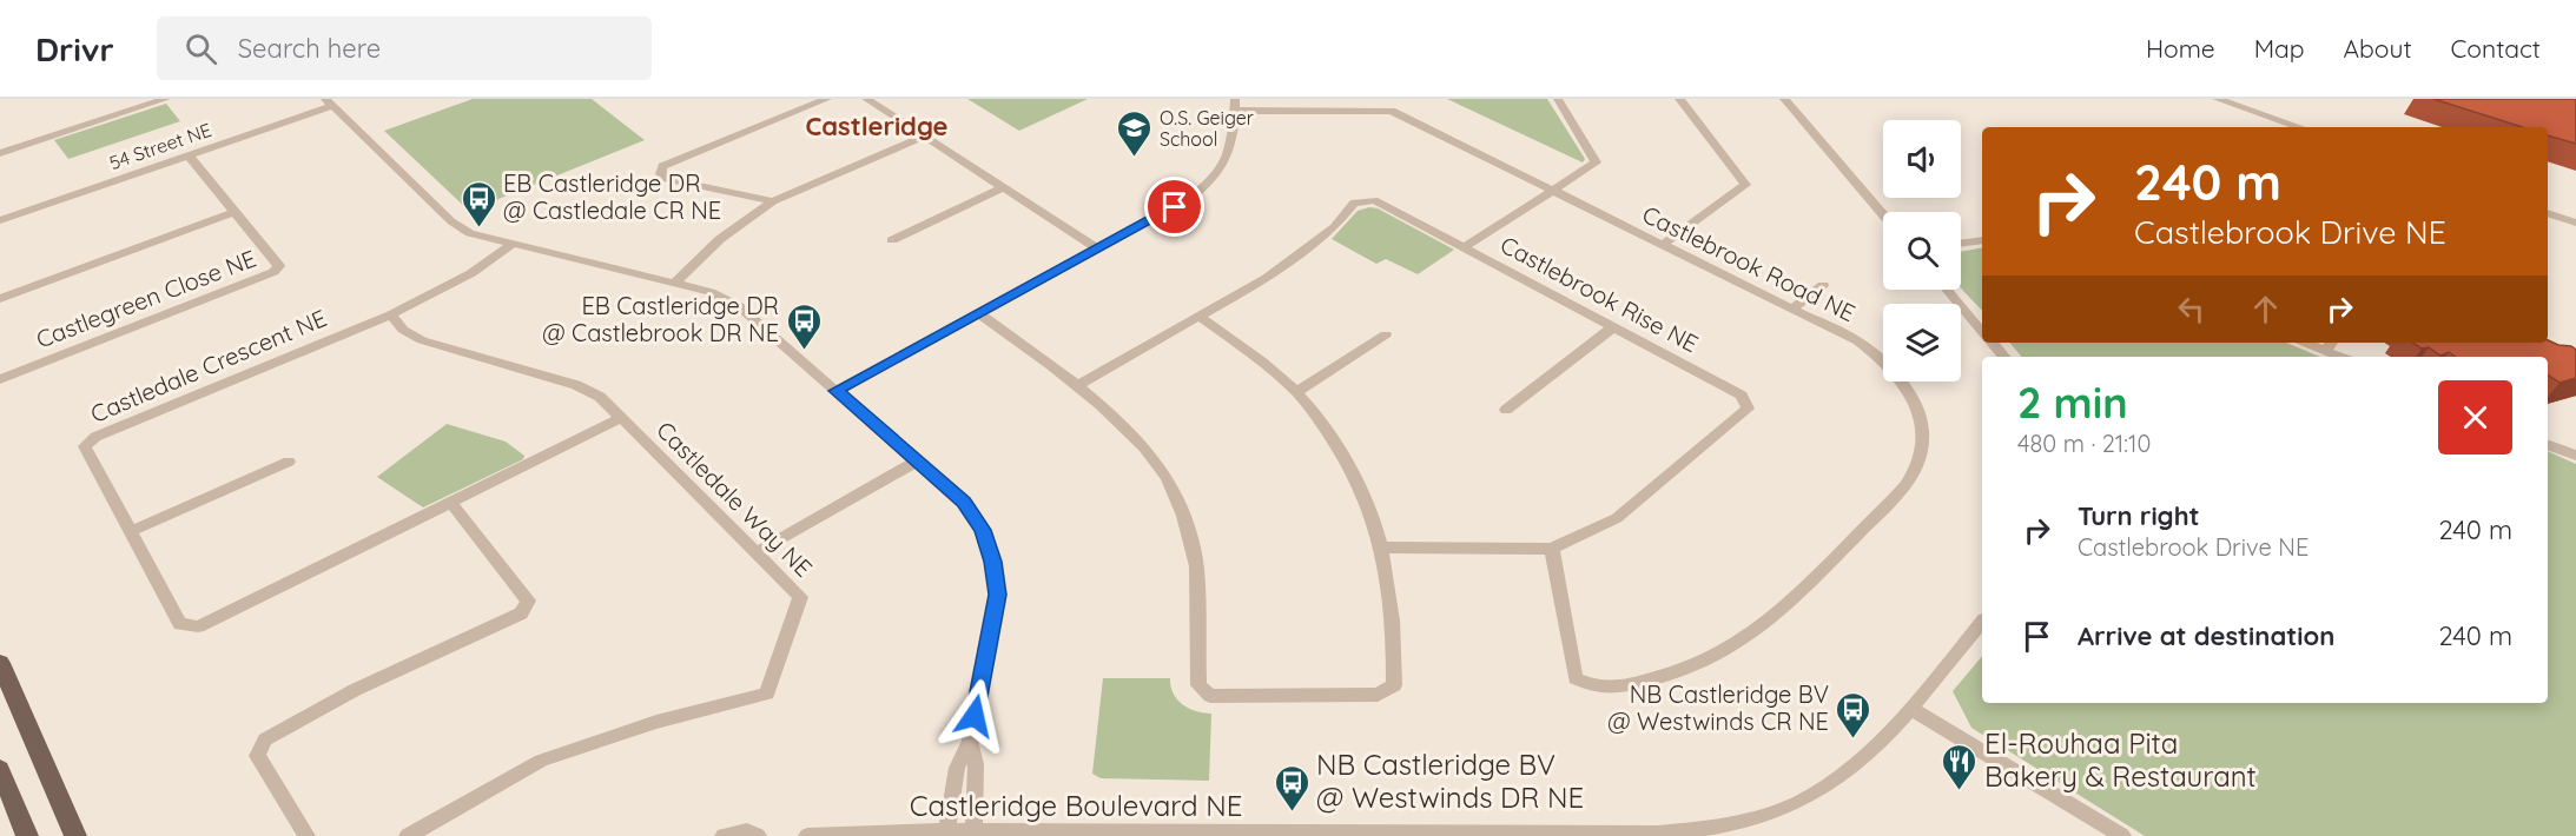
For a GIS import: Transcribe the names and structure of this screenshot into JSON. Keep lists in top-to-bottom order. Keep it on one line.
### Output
{"streets":{"street":["54 Street NE","Castlebrook Road NE","Castlebrook Rise NE","Castlegreen Close NE","Castledale Crescent NE","Castledale Way NE","Castleridge Boulevard NE"]},"crossings":[["54 Street NE","Castlegreen Close NE"],["Castlebrook Road NE","Castlebrook Rise NE"],["Castledale Crescent NE","Castledale Way NE"]],"districts":["Castleridge"],"places":{"school or university":["O.S. Geiger School"],"bus stop":["EB Castleridge DR @ Castledale CR NE","EB Castleridge DR @ Castlebrook DR NE","NB Castleridge BV @ Westwinds CR NE","NB Castleridge BV @ Westwinds DR NE"],"restaurant":["El-Rouhaa Pita Bakery & Restaurant"]},"page":{"header":"Drivr","search":"Search here","nav":["Home","Map","About","Contact"],"turn":["240 m","Castlebrook Drive NE"],"heading":["2 min","480 m · 21:10"],"list":[{"name":"Turn right","note":"Castlebrook Drive NE","value":"240 m"},{"name":"Arrive at destination","value":"240 m"}]}}
